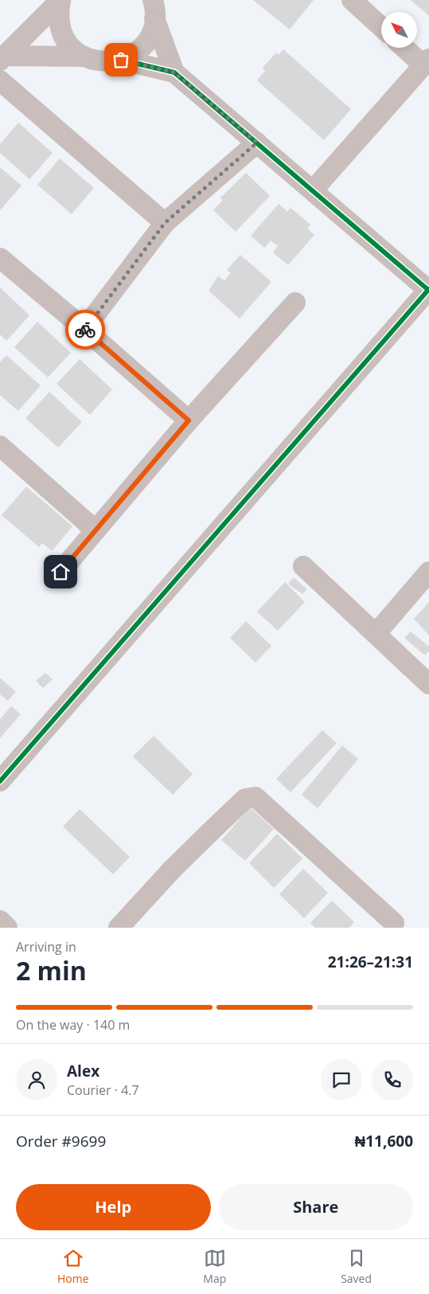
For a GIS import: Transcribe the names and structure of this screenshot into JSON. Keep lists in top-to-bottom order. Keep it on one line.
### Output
{"north":"top left","page":{"heading":["2 min","Arriving in","21:26–21:31"],"panel":["Alex","Courier · 4.7","Order #9699","₦11,600"],"bar":"On the way · 140 m","buttons":["Help","Share"],"tabs":["Home","Map","Saved"]}}
